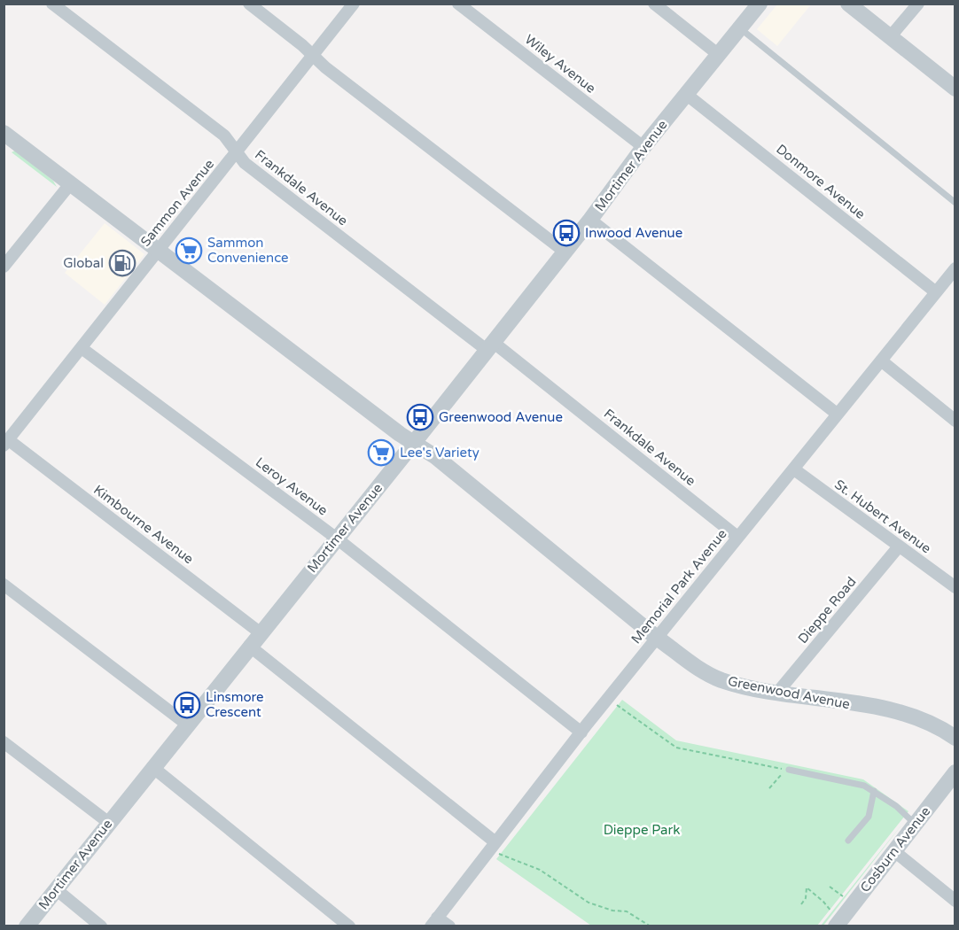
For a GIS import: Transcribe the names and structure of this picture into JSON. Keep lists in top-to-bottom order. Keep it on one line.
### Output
{"streets":{"street":["Wiley Avenue","Mortimer Avenue","Donmore Avenue","Frankdale Avenue","Sammon Avenue","Leroy Avenue","St. Hubert Avenue","Kimbourne Avenue","Memorial Park Avenue","Dieppe Road","Greenwood Avenue","Cosburn Avenue"]},"crossings":[["Wiley Avenue","Mortimer Avenue"],["Mortimer Avenue","Donmore Avenue"],["Mortimer Avenue","Frankdale Avenue"],["Mortimer Avenue","Leroy Avenue"],["Mortimer Avenue","Kimbourne Avenue"],["Mortimer Avenue","Greenwood Avenue"],["Donmore Avenue","Memorial Park Avenue"],["Frankdale Avenue","Sammon Avenue"],["Frankdale Avenue","Memorial Park Avenue"],["Sammon Avenue","Leroy Avenue"],["Sammon Avenue","Kimbourne Avenue"],["Sammon Avenue","Greenwood Avenue"],["Leroy Avenue","Memorial Park Avenue"],["St. Hubert Avenue","Memorial Park Avenue"],["St. Hubert Avenue","Dieppe Road"],["Memorial Park Avenue","Greenwood Avenue"],["Dieppe Road","Greenwood Avenue"]],"parks":["Dieppe Park"],"places":{"bus stop":["Inwood Avenue","Greenwood Avenue","Linsmore Crescent"],"supermarket":["Sammon Convenience","Lee's Variety"],"fuel station":["Global"]}}
